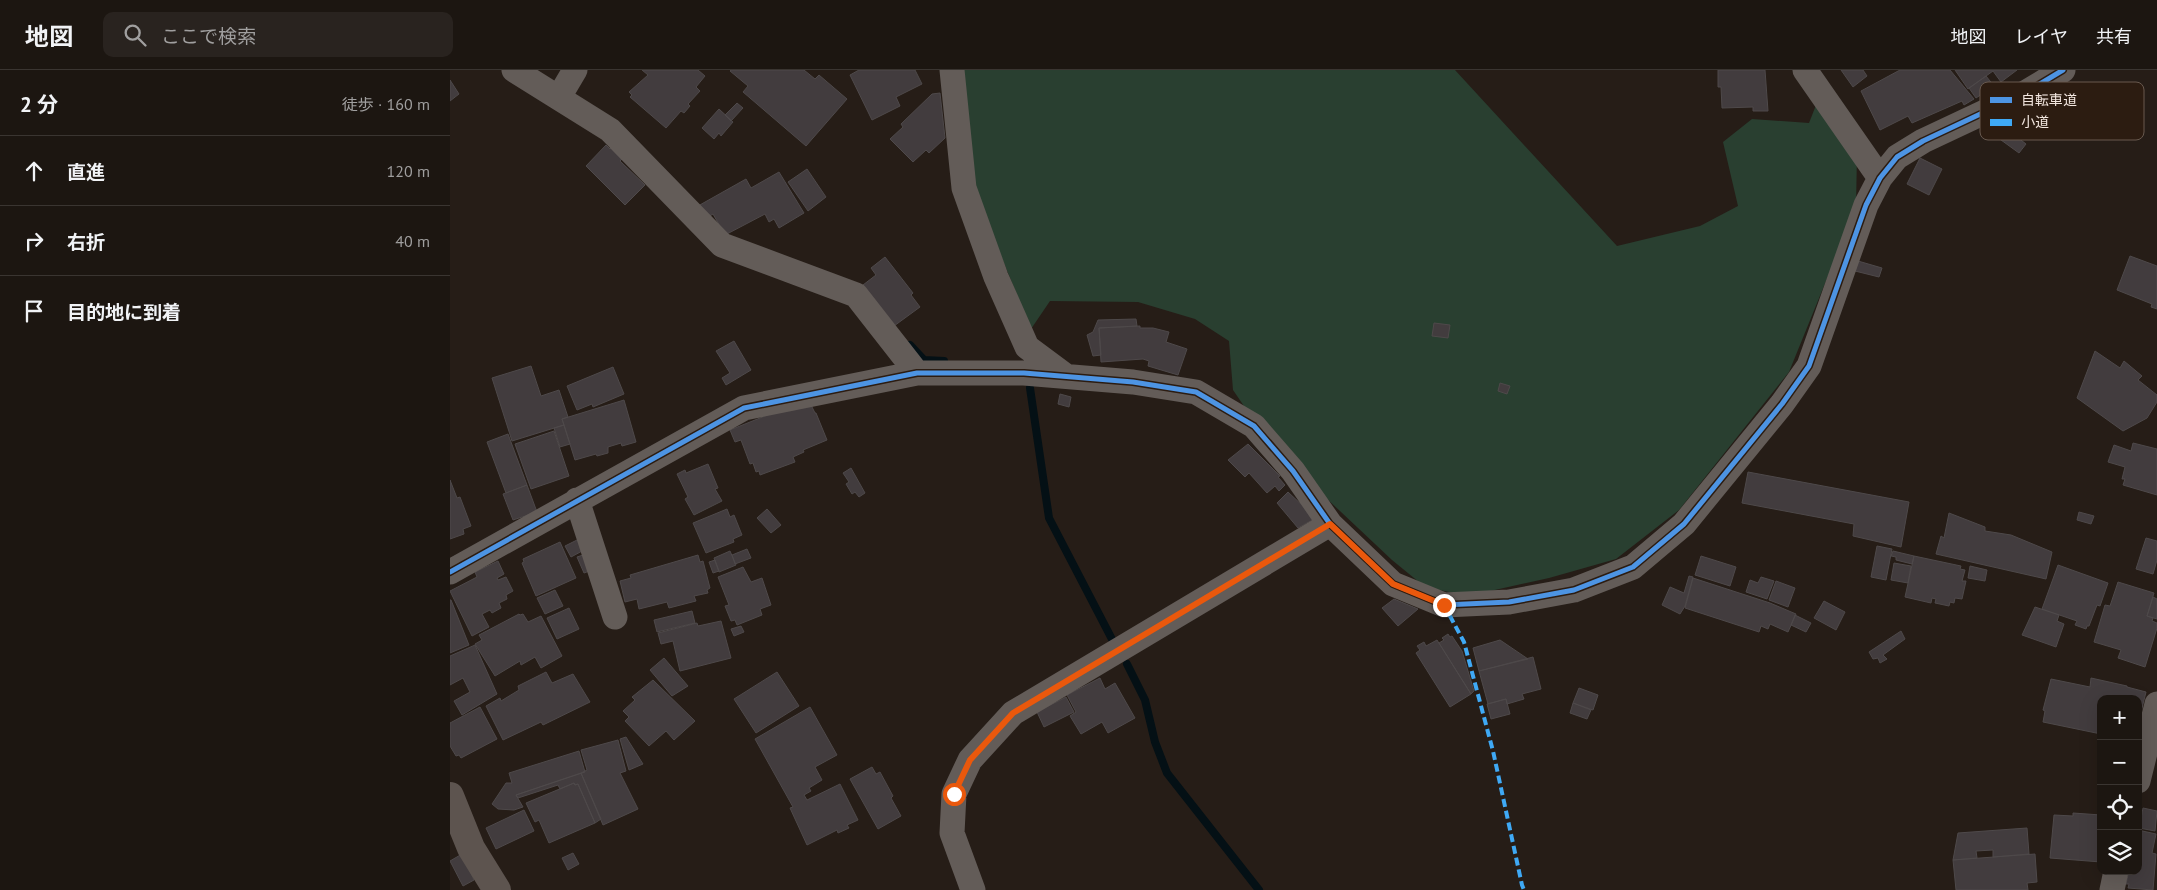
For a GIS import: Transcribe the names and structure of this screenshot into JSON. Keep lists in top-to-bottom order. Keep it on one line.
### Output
{"legend":["自転車道","小道"],"page":{"header":"地図","search":"ここで検索","nav":["地図","レイヤ","共有"],"heading":["2 分","徒歩 · 160 m"],"list":[["直進","120 m"],["右折","40 m"],"目的地に到着"],"map_buttons":["+","−"]}}
